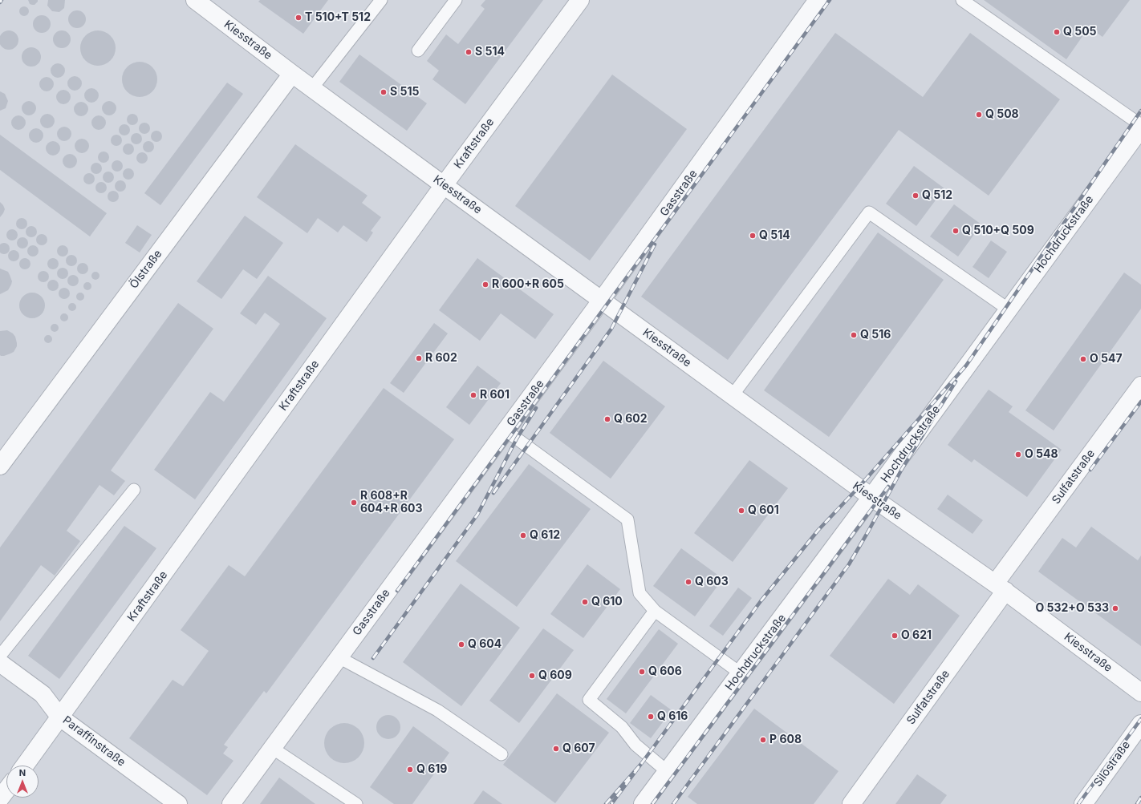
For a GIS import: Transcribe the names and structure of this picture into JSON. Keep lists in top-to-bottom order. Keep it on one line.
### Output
{"streets":{"street":["Kiesstraße","Kraftstraße","Gasstraße","Hochdruckstraße","Ölstraße","Sulfatstraße","Paraffinstraße","Silostraße"]},"crossings":[["Kiesstraße","Kraftstraße"],["Kiesstraße","Gasstraße"],["Kiesstraße","Hochdruckstraße"],["Kiesstraße","Ölstraße"],["Kiesstraße","Sulfatstraße"],["Kraftstraße","Paraffinstraße"]],"places":["T 510+T 512","Q 505","S 514","S 515","Q 508","Q 512","Q 510+Q 509","Q 514","R 600+R 605","Q 516","R 602","O 547","R 601","Q 602","O 548","R 608+R 604+R 603","Q 601","Q 612","Q 603","Q 610","O 532+O 533","O 621","Q 604","Q 606","Q 609","Q 616","P 608","Q 607","Q 619"],"north":"top"}
